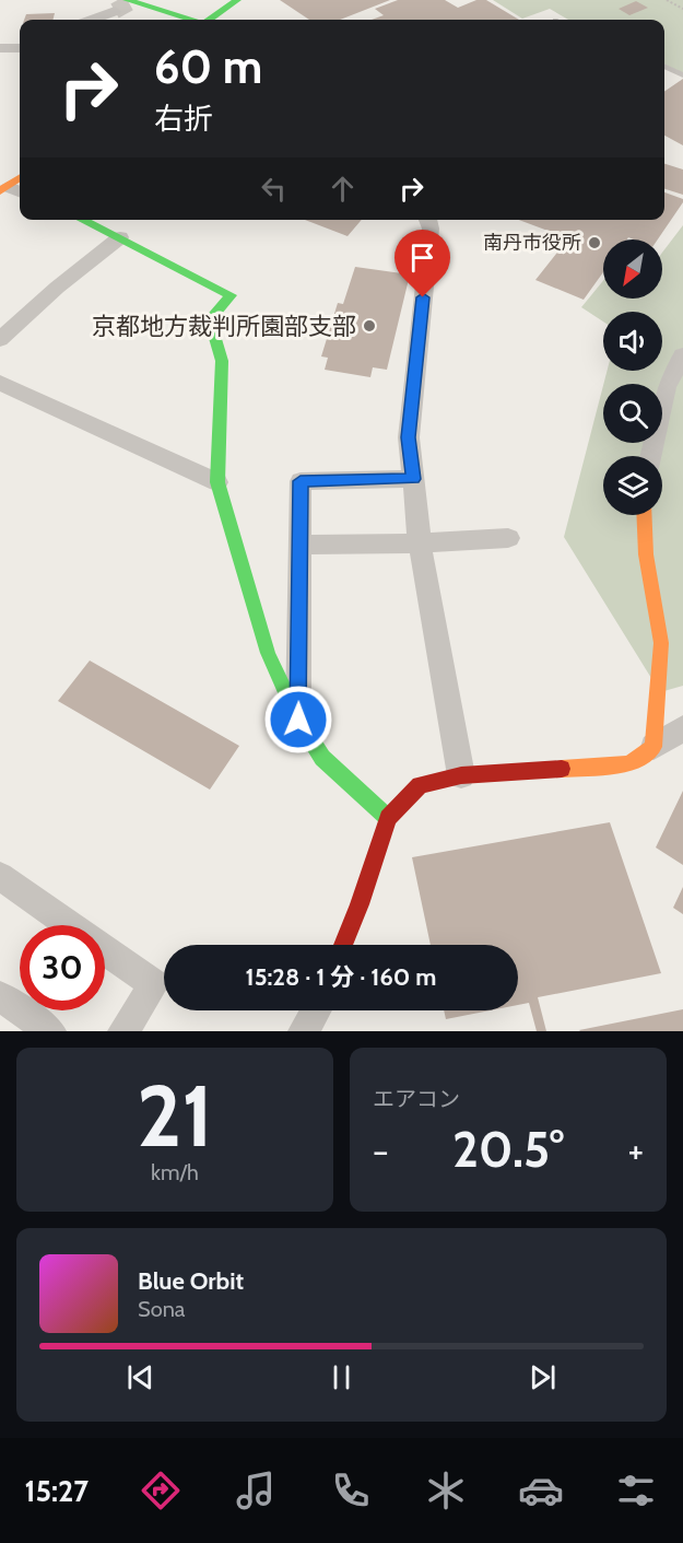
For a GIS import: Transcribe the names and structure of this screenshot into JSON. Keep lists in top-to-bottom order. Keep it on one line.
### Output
{"places":["南丹市役所","京都地方裁判所園部支部"],"north":"bottom left","page":{"turn":["60 m","右折"],"limit":"30","trip":"15:28 · 1 分 · 160 m","tile":[["21","km/h"],"エアコン"],"heat":["−","20.5°","+"],"song":["Blue Orbit","Sona"],"tabs":"15:27"}}
